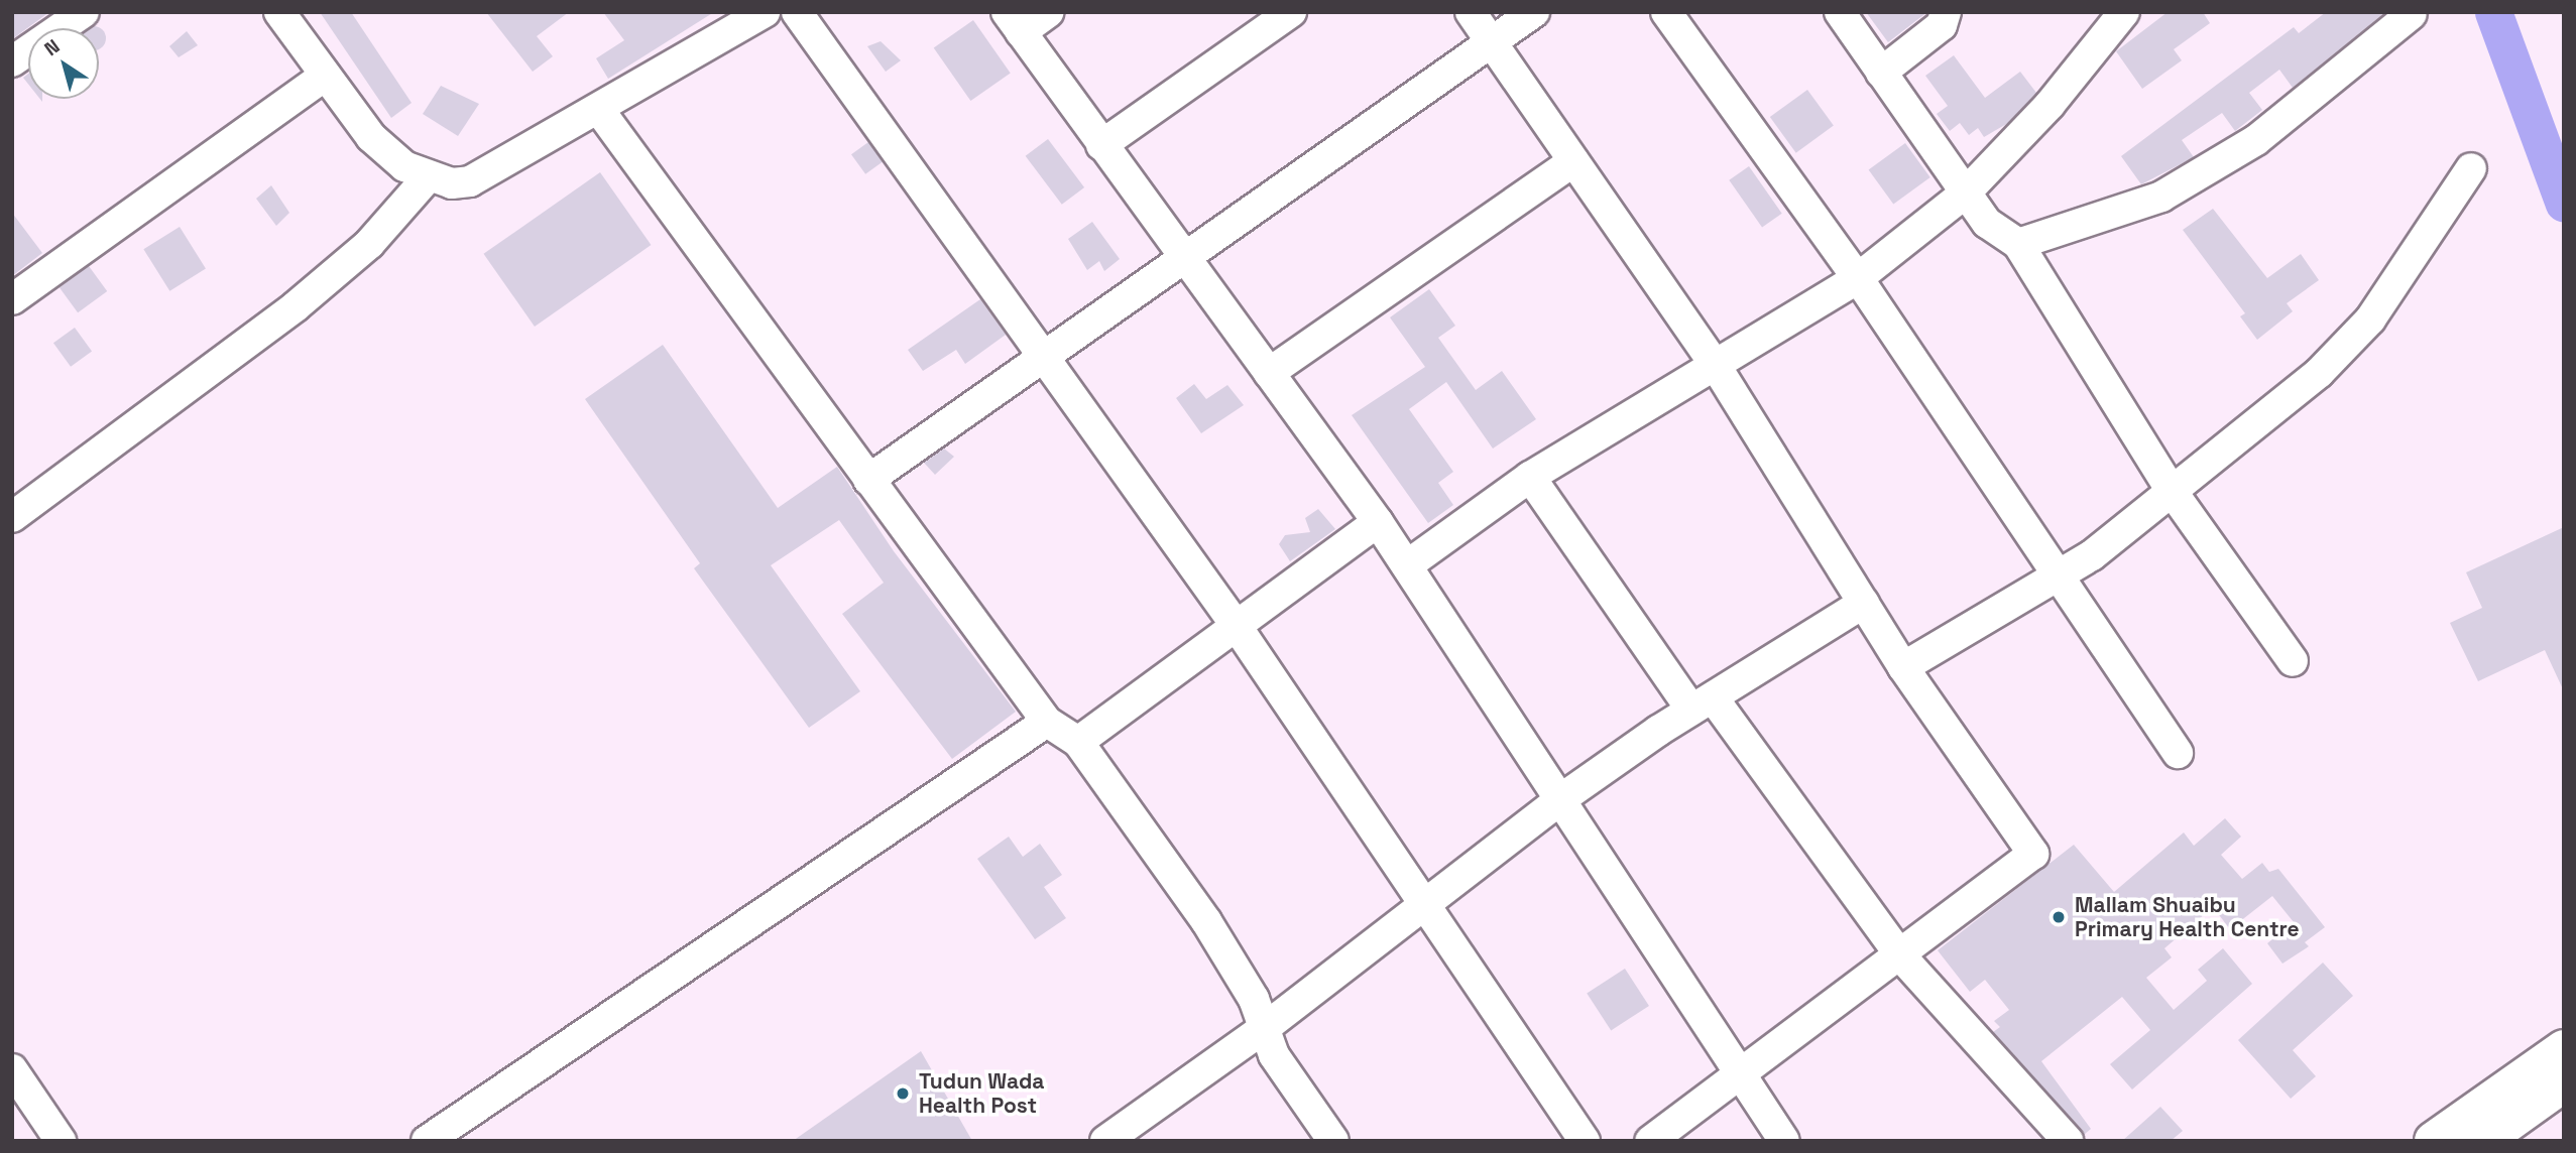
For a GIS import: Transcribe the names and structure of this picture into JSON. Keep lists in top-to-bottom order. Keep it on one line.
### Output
{"places":["Mallam Shuaibu Primary Health Centre","Tudun Wada Health Post"],"north":"top left"}
